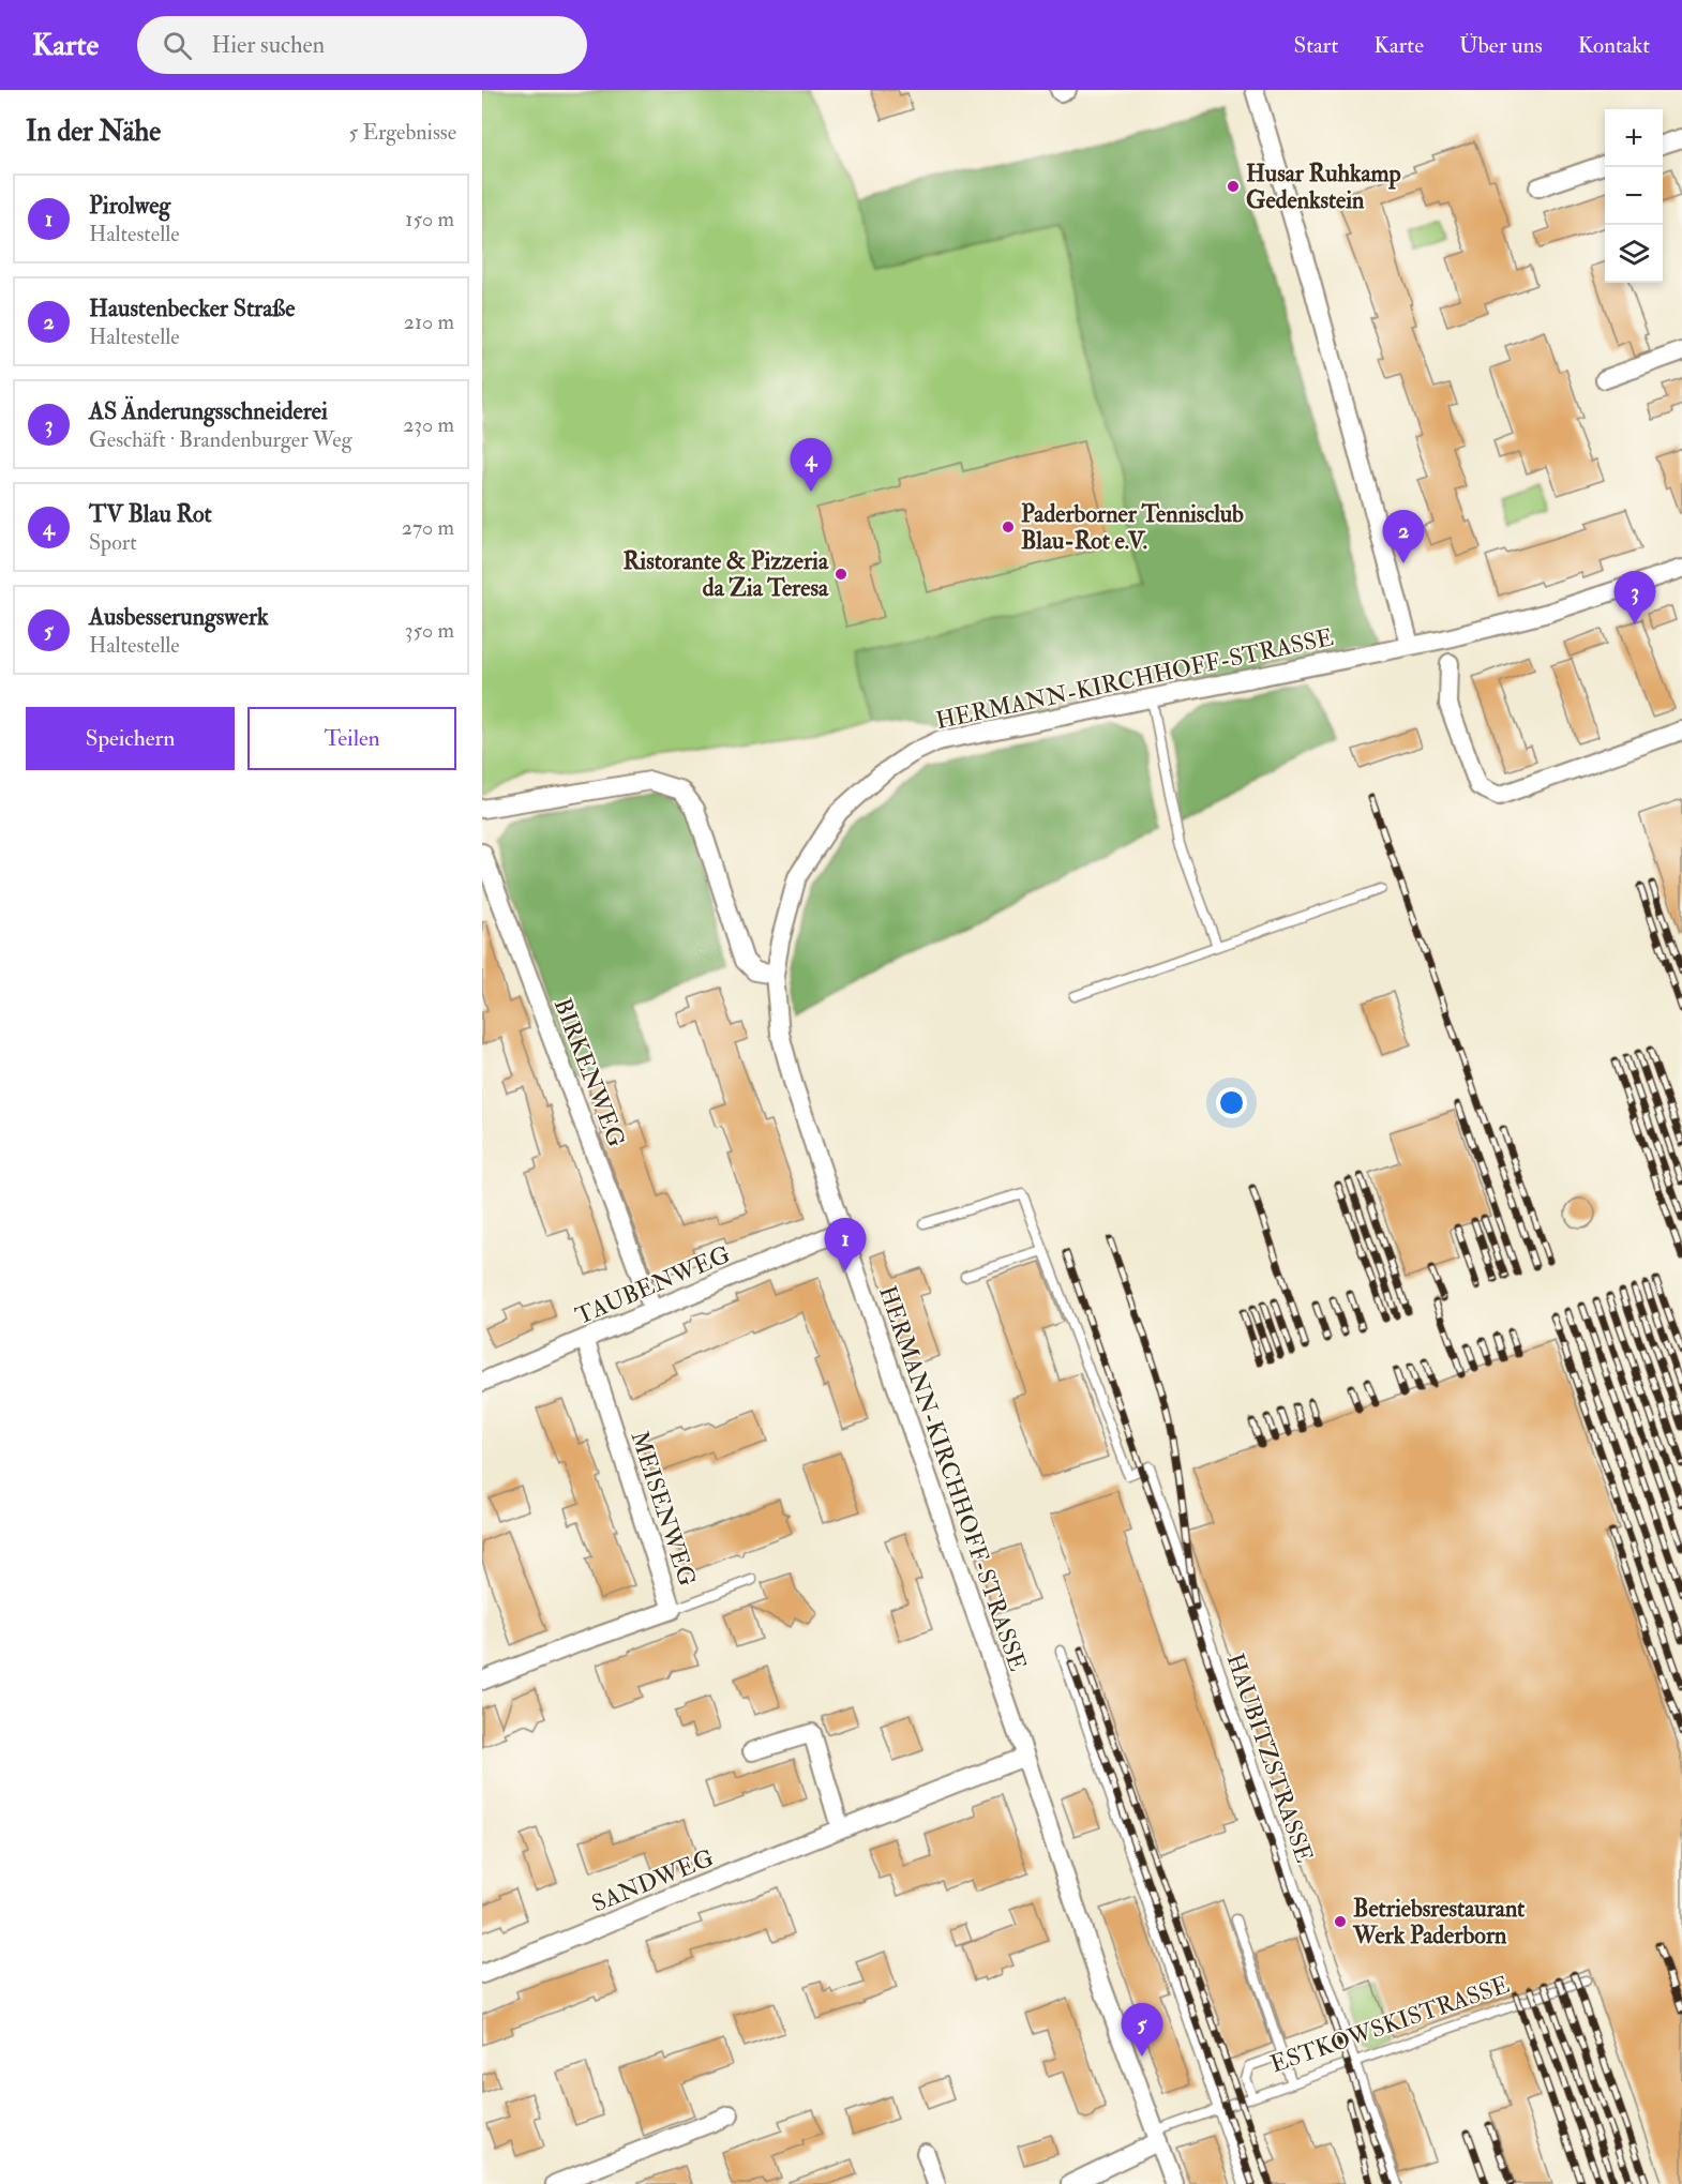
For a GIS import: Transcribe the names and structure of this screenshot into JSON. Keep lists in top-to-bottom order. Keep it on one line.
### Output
{"streets":{"street":["HERMANN-KIRCHHOFF-STRASSE","BIRKENWEG","TAUBENWEG","MEISENWEG","SANDWEG"],"lane":["HAUBITZSTRASSE","ESTKOWSKISTRASSE"]},"crossings":[["HERMANN-KIRCHHOFF-STRASSE","TAUBENWEG"],["HERMANN-KIRCHHOFF-STRASSE","SANDWEG"],["HERMANN-KIRCHHOFF-STRASSE","ESTKOWSKISTRASSE"],["BIRKENWEG","TAUBENWEG"],["TAUBENWEG","MEISENWEG"],["HAUBITZSTRASSE","ESTKOWSKISTRASSE"]],"places":["Husar Ruhkamp Gedenkstein","Paderborner Tennisclub Blau-Rot e.V.","Ristorante & Pizzeria da Zia Teresa","Betriebsrestaurant Werk Paderborn"],"page":{"header":"Karte","search":"Hier suchen","nav":["Start","Karte","Über uns","Kontakt"],"heading":["In der Nähe","5 Ergebnisse"],"map_buttons":["+","−"],"list":[{"mark":"1","name":"Pirolweg","note":"Haltestelle","value":"150 m"},{"mark":"2","name":"Haustenbecker Straße","note":"Haltestelle","value":"210 m"},{"mark":"3","name":"AS Änderungsschneiderei","note":"Geschäft · Brandenburger Weg","value":"230 m"},{"mark":"4","name":"TV Blau Rot","note":"Sport","value":"270 m"},{"mark":"5","name":"Ausbesserungswerk","note":"Haltestelle","value":"350 m"}],"pins":["4","2","3","1","5"],"buttons":["Speichern","Teilen"]}}
